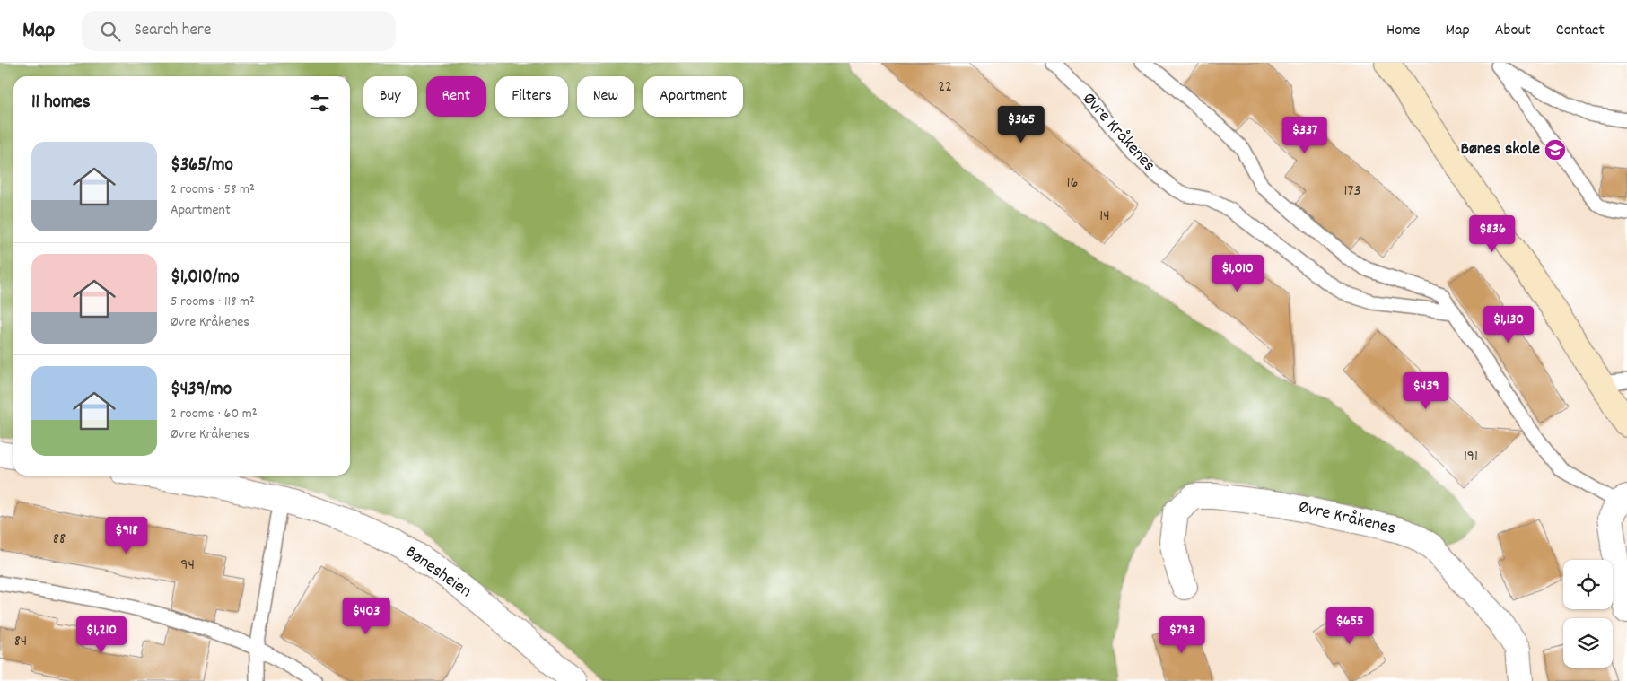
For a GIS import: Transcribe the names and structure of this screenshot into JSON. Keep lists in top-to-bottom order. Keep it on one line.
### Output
{"streets":{"street":["Øvre Kråkenes","Bønesheien"]},"places":{"school or university":["Bønes skole"]},"house_numbers":["22","16","173","14","191","88","94","84"],"page":{"header":"Map","search":"Search here","nav":["Home","Map","About","Contact"],"chip":["Buy","Rent","Filters","New","Apartment"],"heading":"11 homes","price":["$365","$337","$836","$1,010","$1,130","$439","$918","$403","$655","$1,210","$793"],"list":[{"name":"$365/mo","note":"2 rooms · 58 m² · Apartment"},{"name":"$1,010/mo","note":"5 rooms · 118 m² · Øvre Kråkenes"},{"name":"$439/mo","note":"2 rooms · 60 m² · Øvre Kråkenes"}]}}
